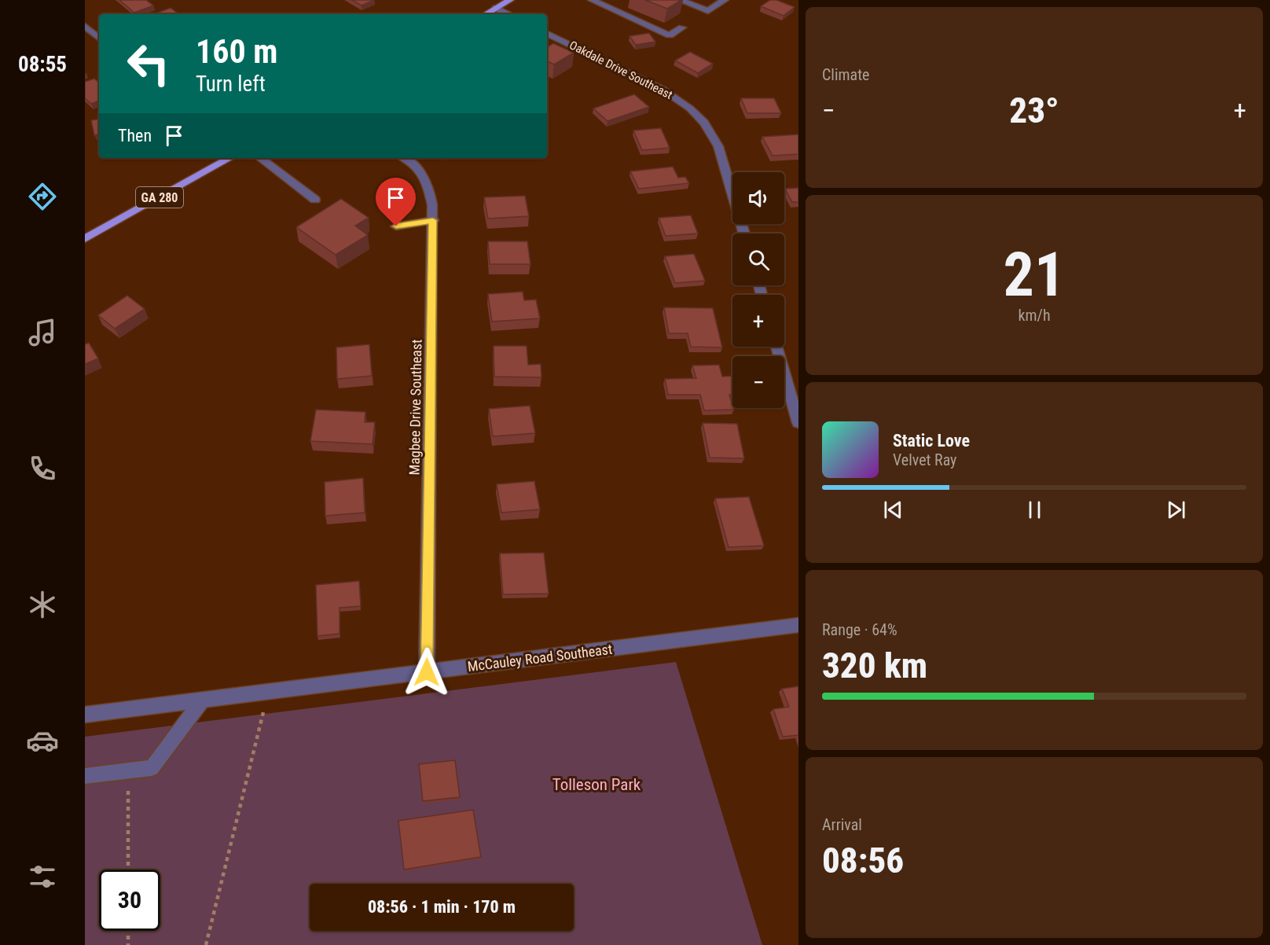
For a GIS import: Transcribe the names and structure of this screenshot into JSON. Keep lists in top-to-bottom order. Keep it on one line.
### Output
{"streets":{"main road":["GA 280"],"street":["Oakdale Drive Southeast","Magbee Drive Southeast","McCauley Road Southeast"]},"crossings":[["Magbee Drive Southeast","McCauley Road Southeast"]],"parks":["Tolleson Park"],"page":{"tabs":"08:55","tile":["Climate",["21","km/h"],["Range · 64%","320 km"],["Arrival","08:56"]],"turn":["160 m","Turn left"],"heat":["−","23°","+"],"then":"Then","map_buttons":["+","−"],"song":["Static Love","Velvet Ray"],"limit":"30","trip":"08:56 · 1 min · 170 m"}}
